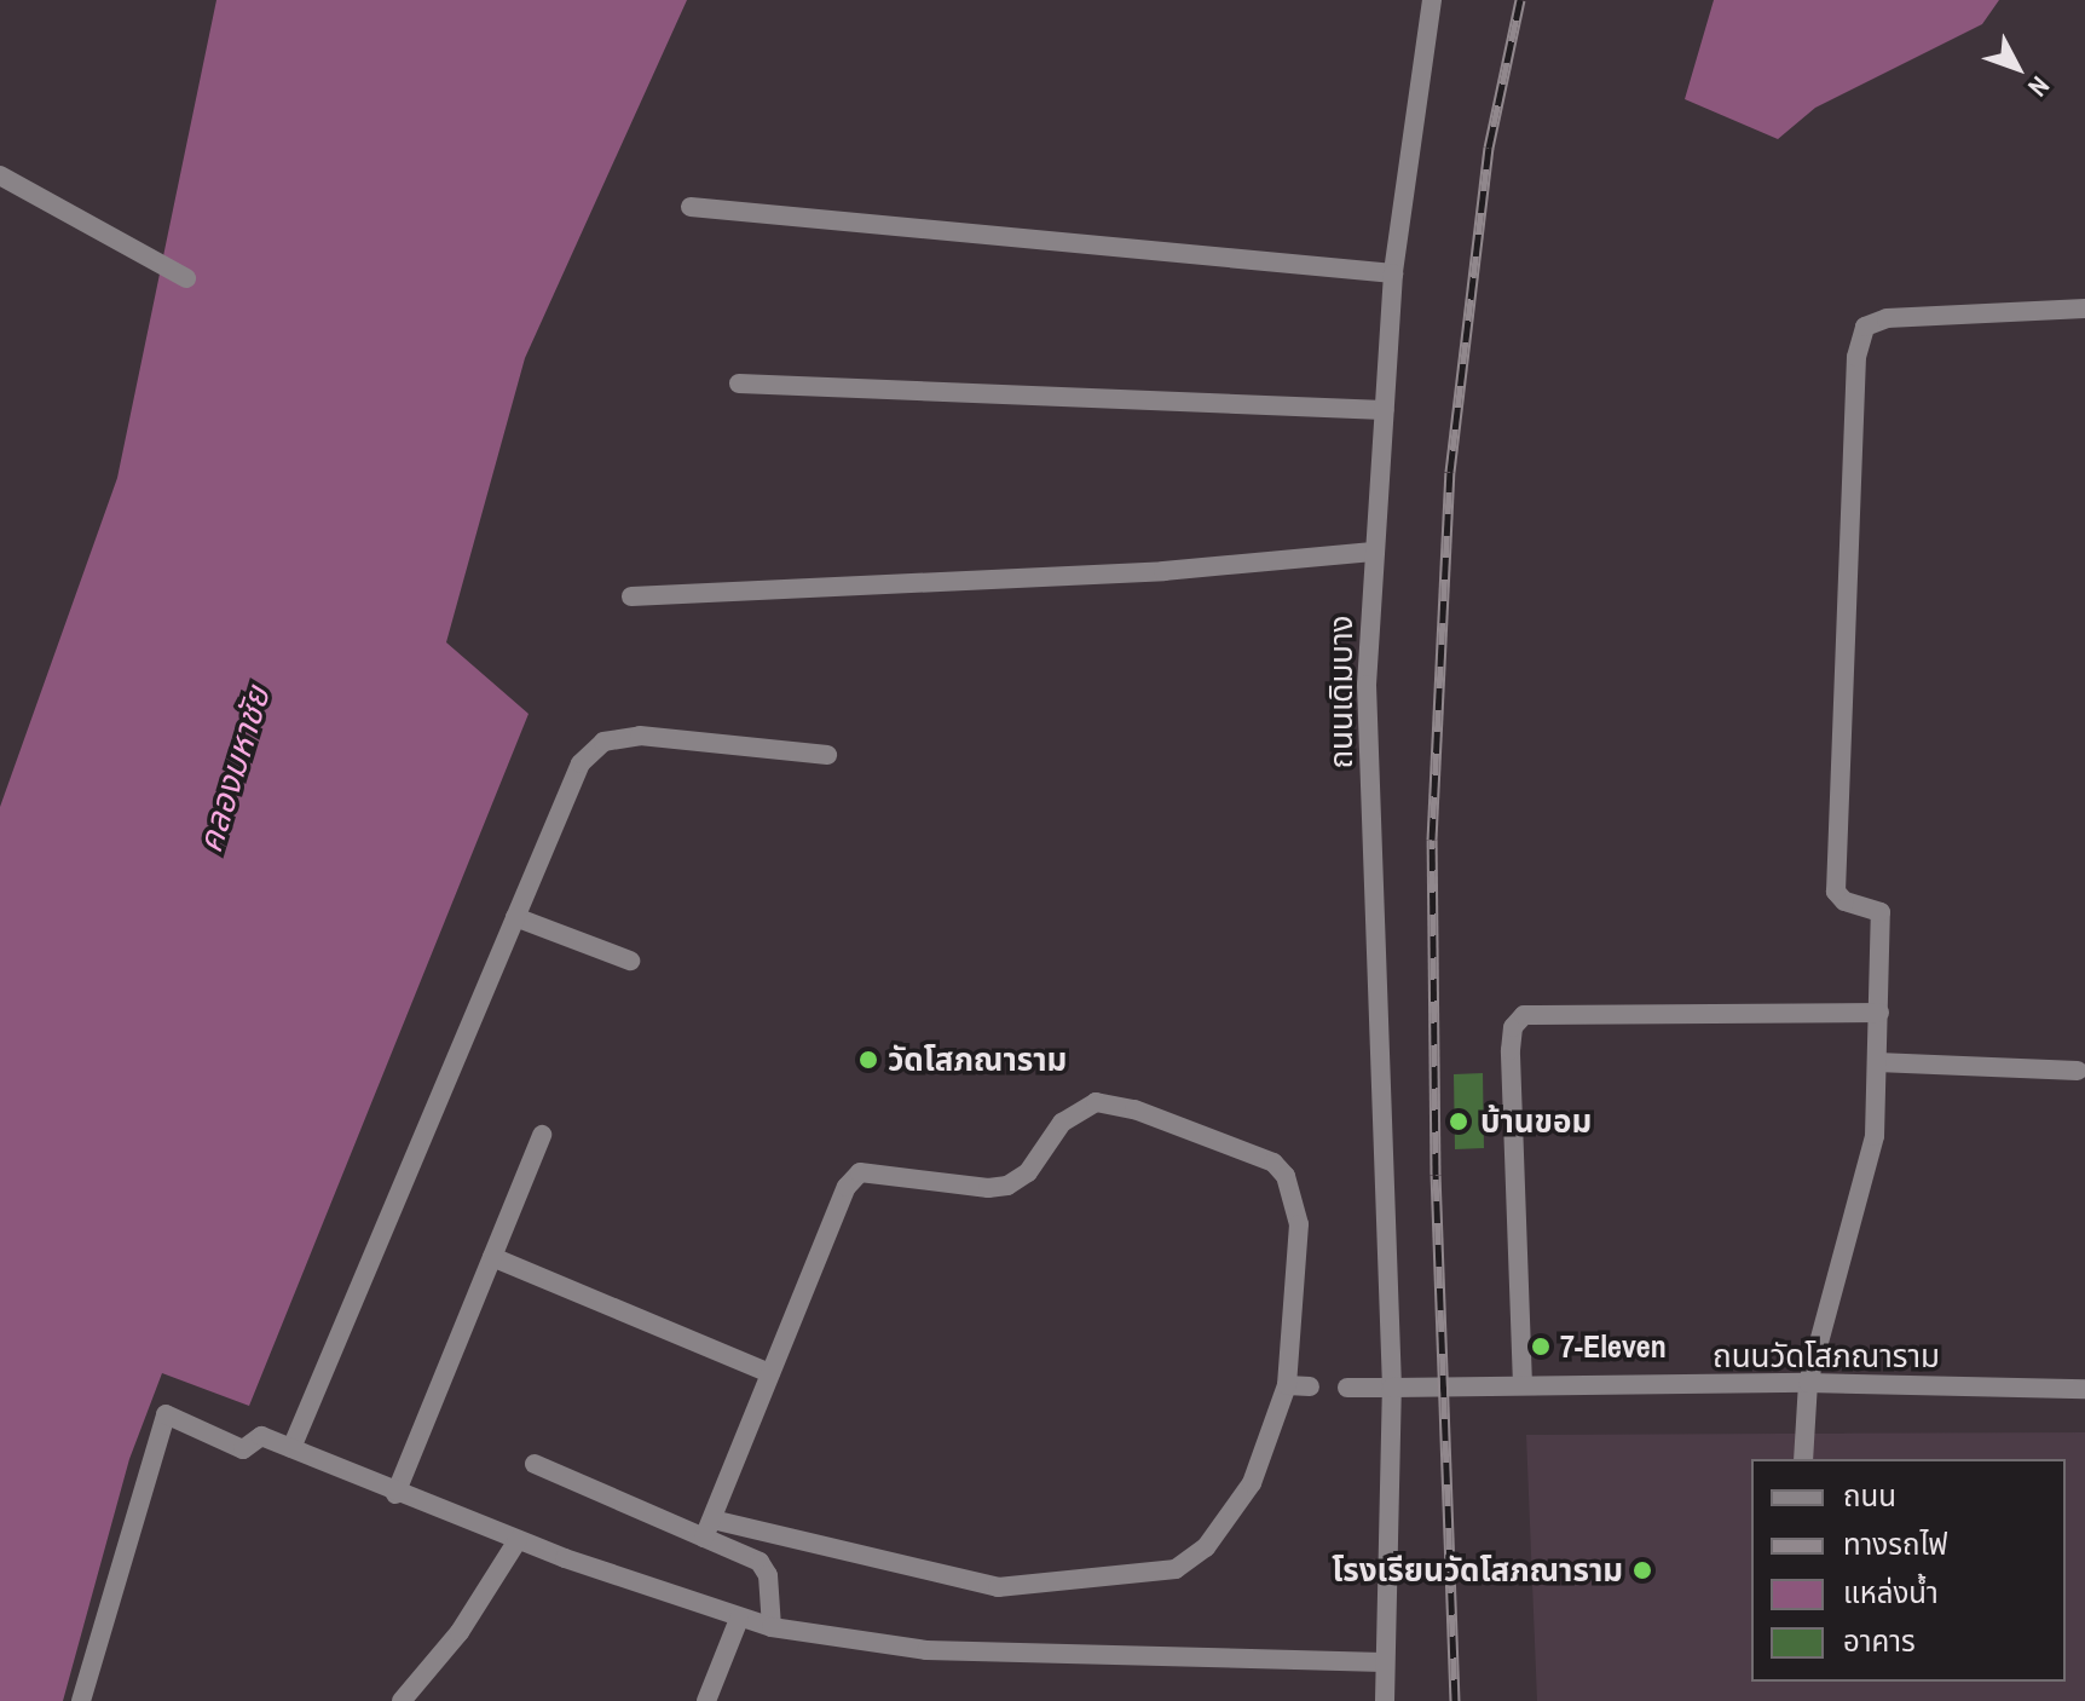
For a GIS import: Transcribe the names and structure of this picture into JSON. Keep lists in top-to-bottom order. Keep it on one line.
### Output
{"streets":{"street":["ถนนเดิมบาง","ถนนวัดโสภณาราม"]},"crossings":[["ถนนเดิมบาง","ถนนวัดโสภณาราม"]],"water":["คลองมหาชัย"],"places":["วัดโสภณาราม","บ้านขอม","7-Eleven","โรงเรียนวัดโสภณาราม"],"legend":["ถนน","ทางรถไฟ","แหล่งน้ำ","อาคาร"],"north":"bottom right"}
